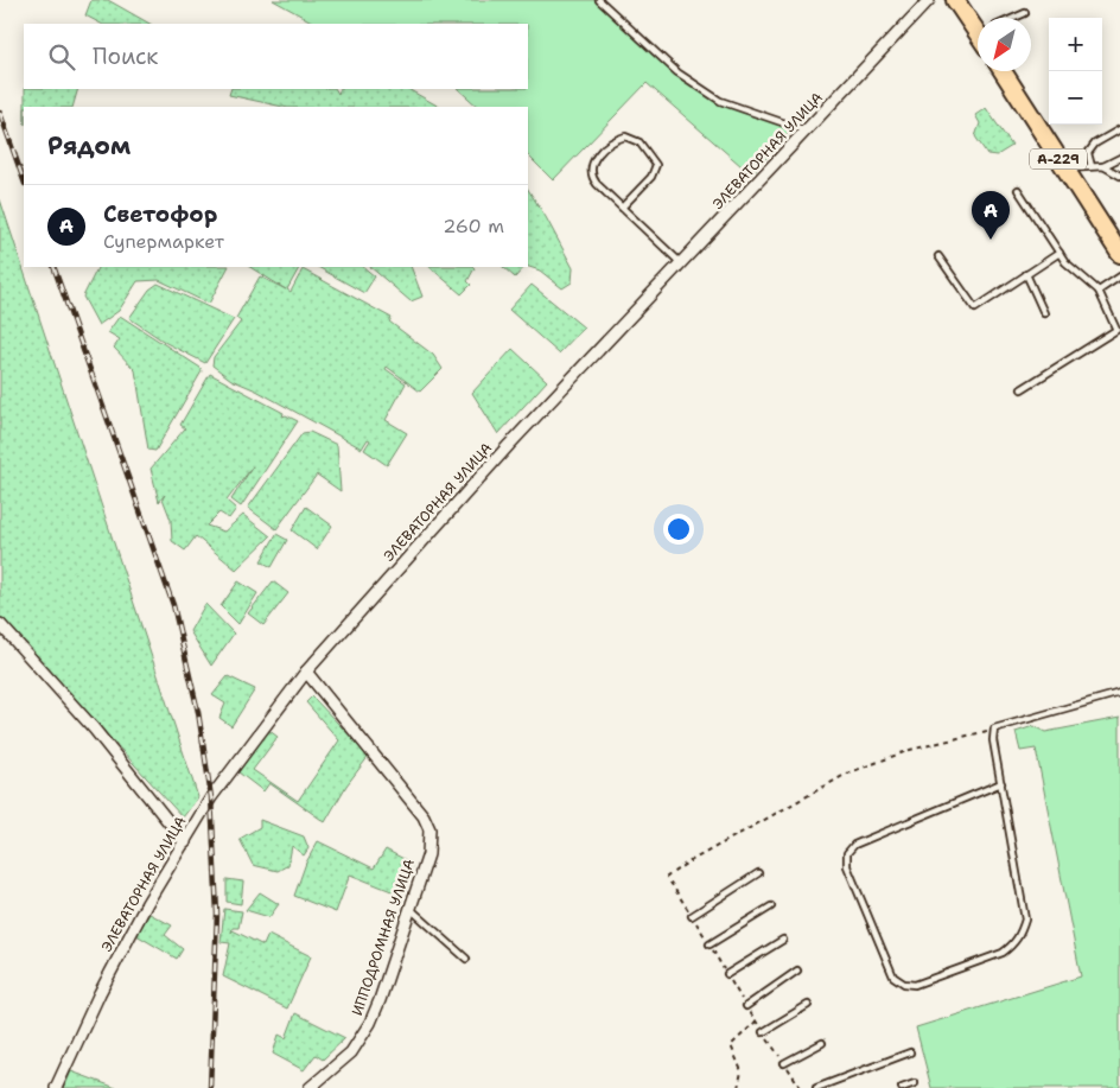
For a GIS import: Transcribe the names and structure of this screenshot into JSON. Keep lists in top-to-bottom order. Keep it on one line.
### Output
{"streets":{"highway":["А-229"],"street":["ЭЛЕВАТОРНАЯ УЛИЦА","ИППОДРОМНАЯ УЛИЦА"]},"crossings":[["ЭЛЕВАТОРНАЯ УЛИЦА","ИППОДРОМНАЯ УЛИЦА"]],"north":"bottom left","page":{"map_buttons":["+","−"],"search":"Поиск","heading":"Рядом","list":[{"mark":"A","name":"Светофор","note":"Супермаркет","value":"260 m"}],"pins":"A"}}
